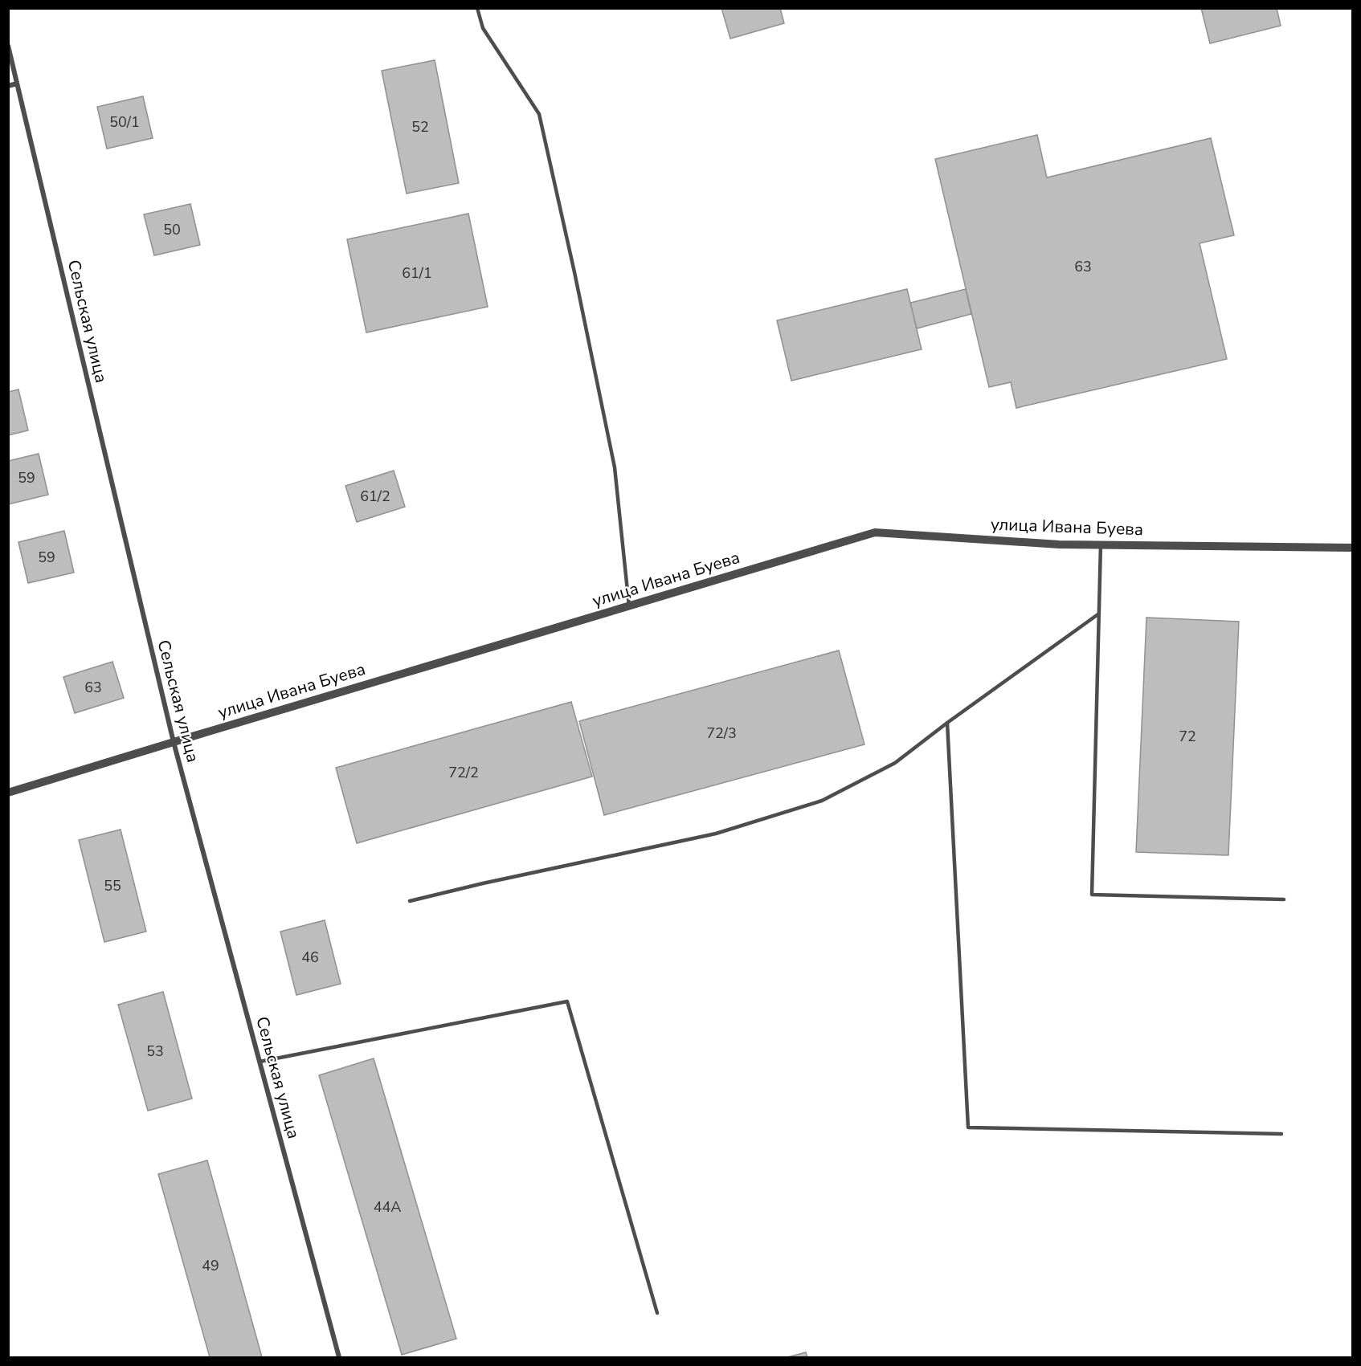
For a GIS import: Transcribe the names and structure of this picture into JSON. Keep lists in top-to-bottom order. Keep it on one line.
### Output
{"streets":{"street":["Сельская улица","улица Ивана Буева"]},"crossings":[["Сельская улица","улица Ивана Буева"]],"house_numbers":["50/1","52","50","63","61/1","59","61/2","59","63","72/3","72","72/2","55","46","53","44А","49"]}
